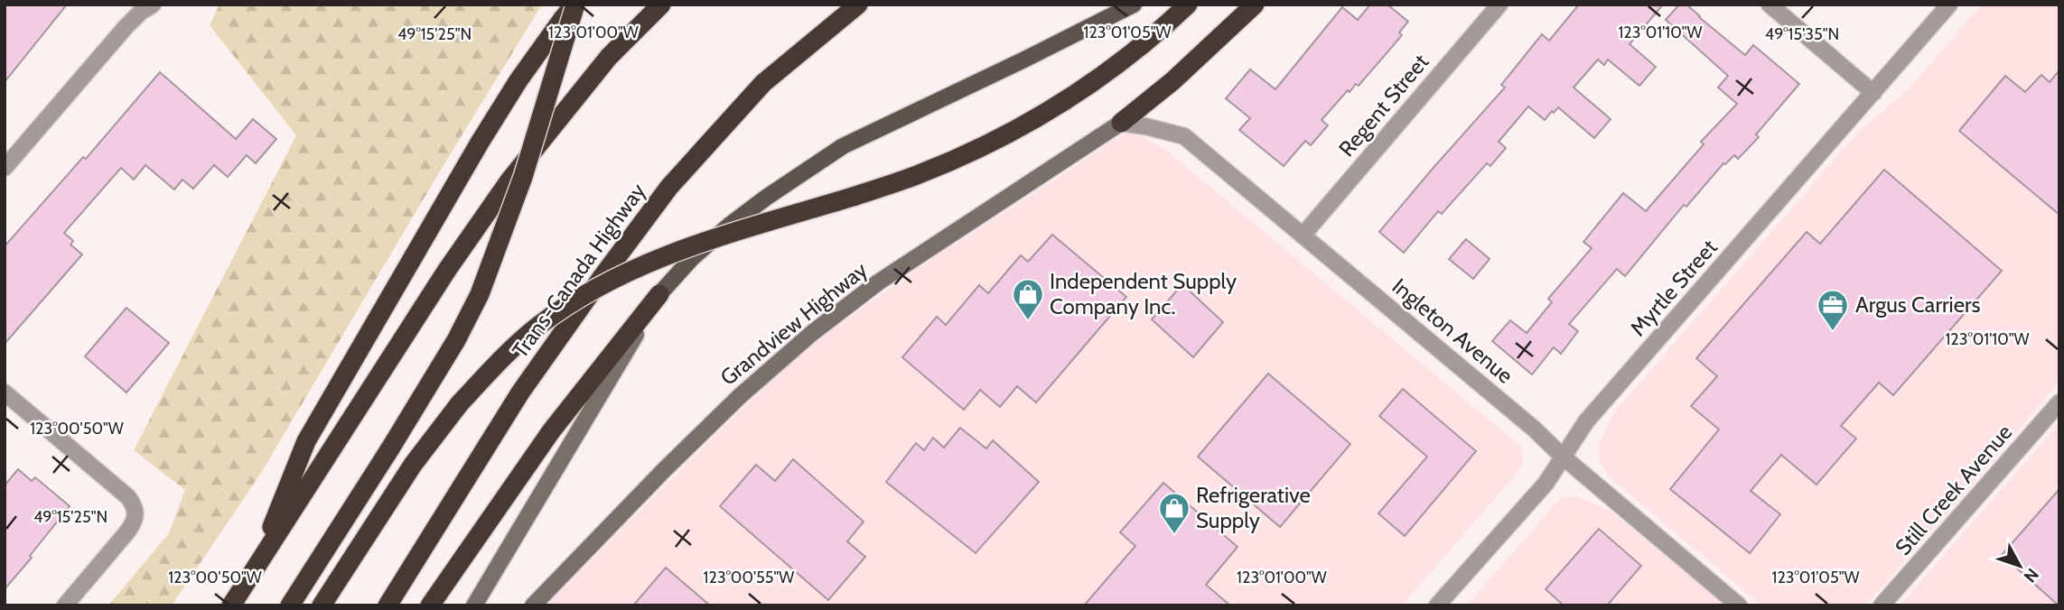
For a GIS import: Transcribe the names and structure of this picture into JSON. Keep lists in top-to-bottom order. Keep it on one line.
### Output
{"streets":{"highway":["Trans-Canada Highway"],"main road":["Grandview Highway"],"street":["Regent Street","Myrtle Street","Ingleton Avenue","Still Creek Avenue"]},"crossings":[["Regent Street","Ingleton Avenue"],["Myrtle Street","Ingleton Avenue"],["Grandview Highway","Ingleton Avenue"]],"places":{"shop":["Independent Supply Company Inc.","Refrigerative Supply"],"office":["Argus Carriers"]},"north":"bottom right","coordinates":["123°01'00\"W","123°01'05\"W","123°01'10\"W","49°15'25\"N","49°15'35\"N","123°00'50\"W","123°00'55\"W"]}
